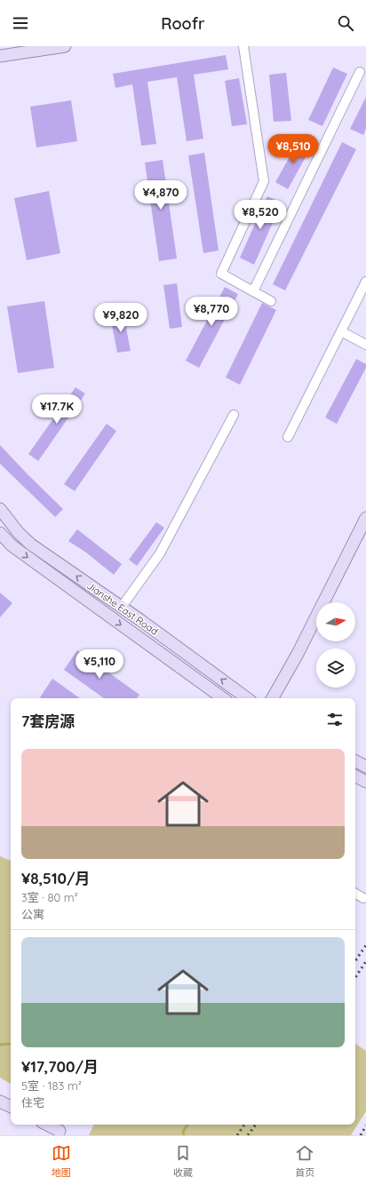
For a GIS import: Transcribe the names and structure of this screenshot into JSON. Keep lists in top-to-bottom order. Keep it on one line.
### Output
{"streets":{"main road":["Jianshe East Road"]},"north":"right","page":{"header":"Roofr","price":["¥8,510","¥4,870","¥8,520","¥8,770","¥9,820","¥17.7K","¥5,110"],"heading":"7套房源","list":[{"name":"¥8,510/月","note":"3室 · 80 m² · 公寓"},{"name":"¥17,700/月","note":"5室 · 183 m² · 住宅"}],"tabs":["地图","收藏","首页"]}}
